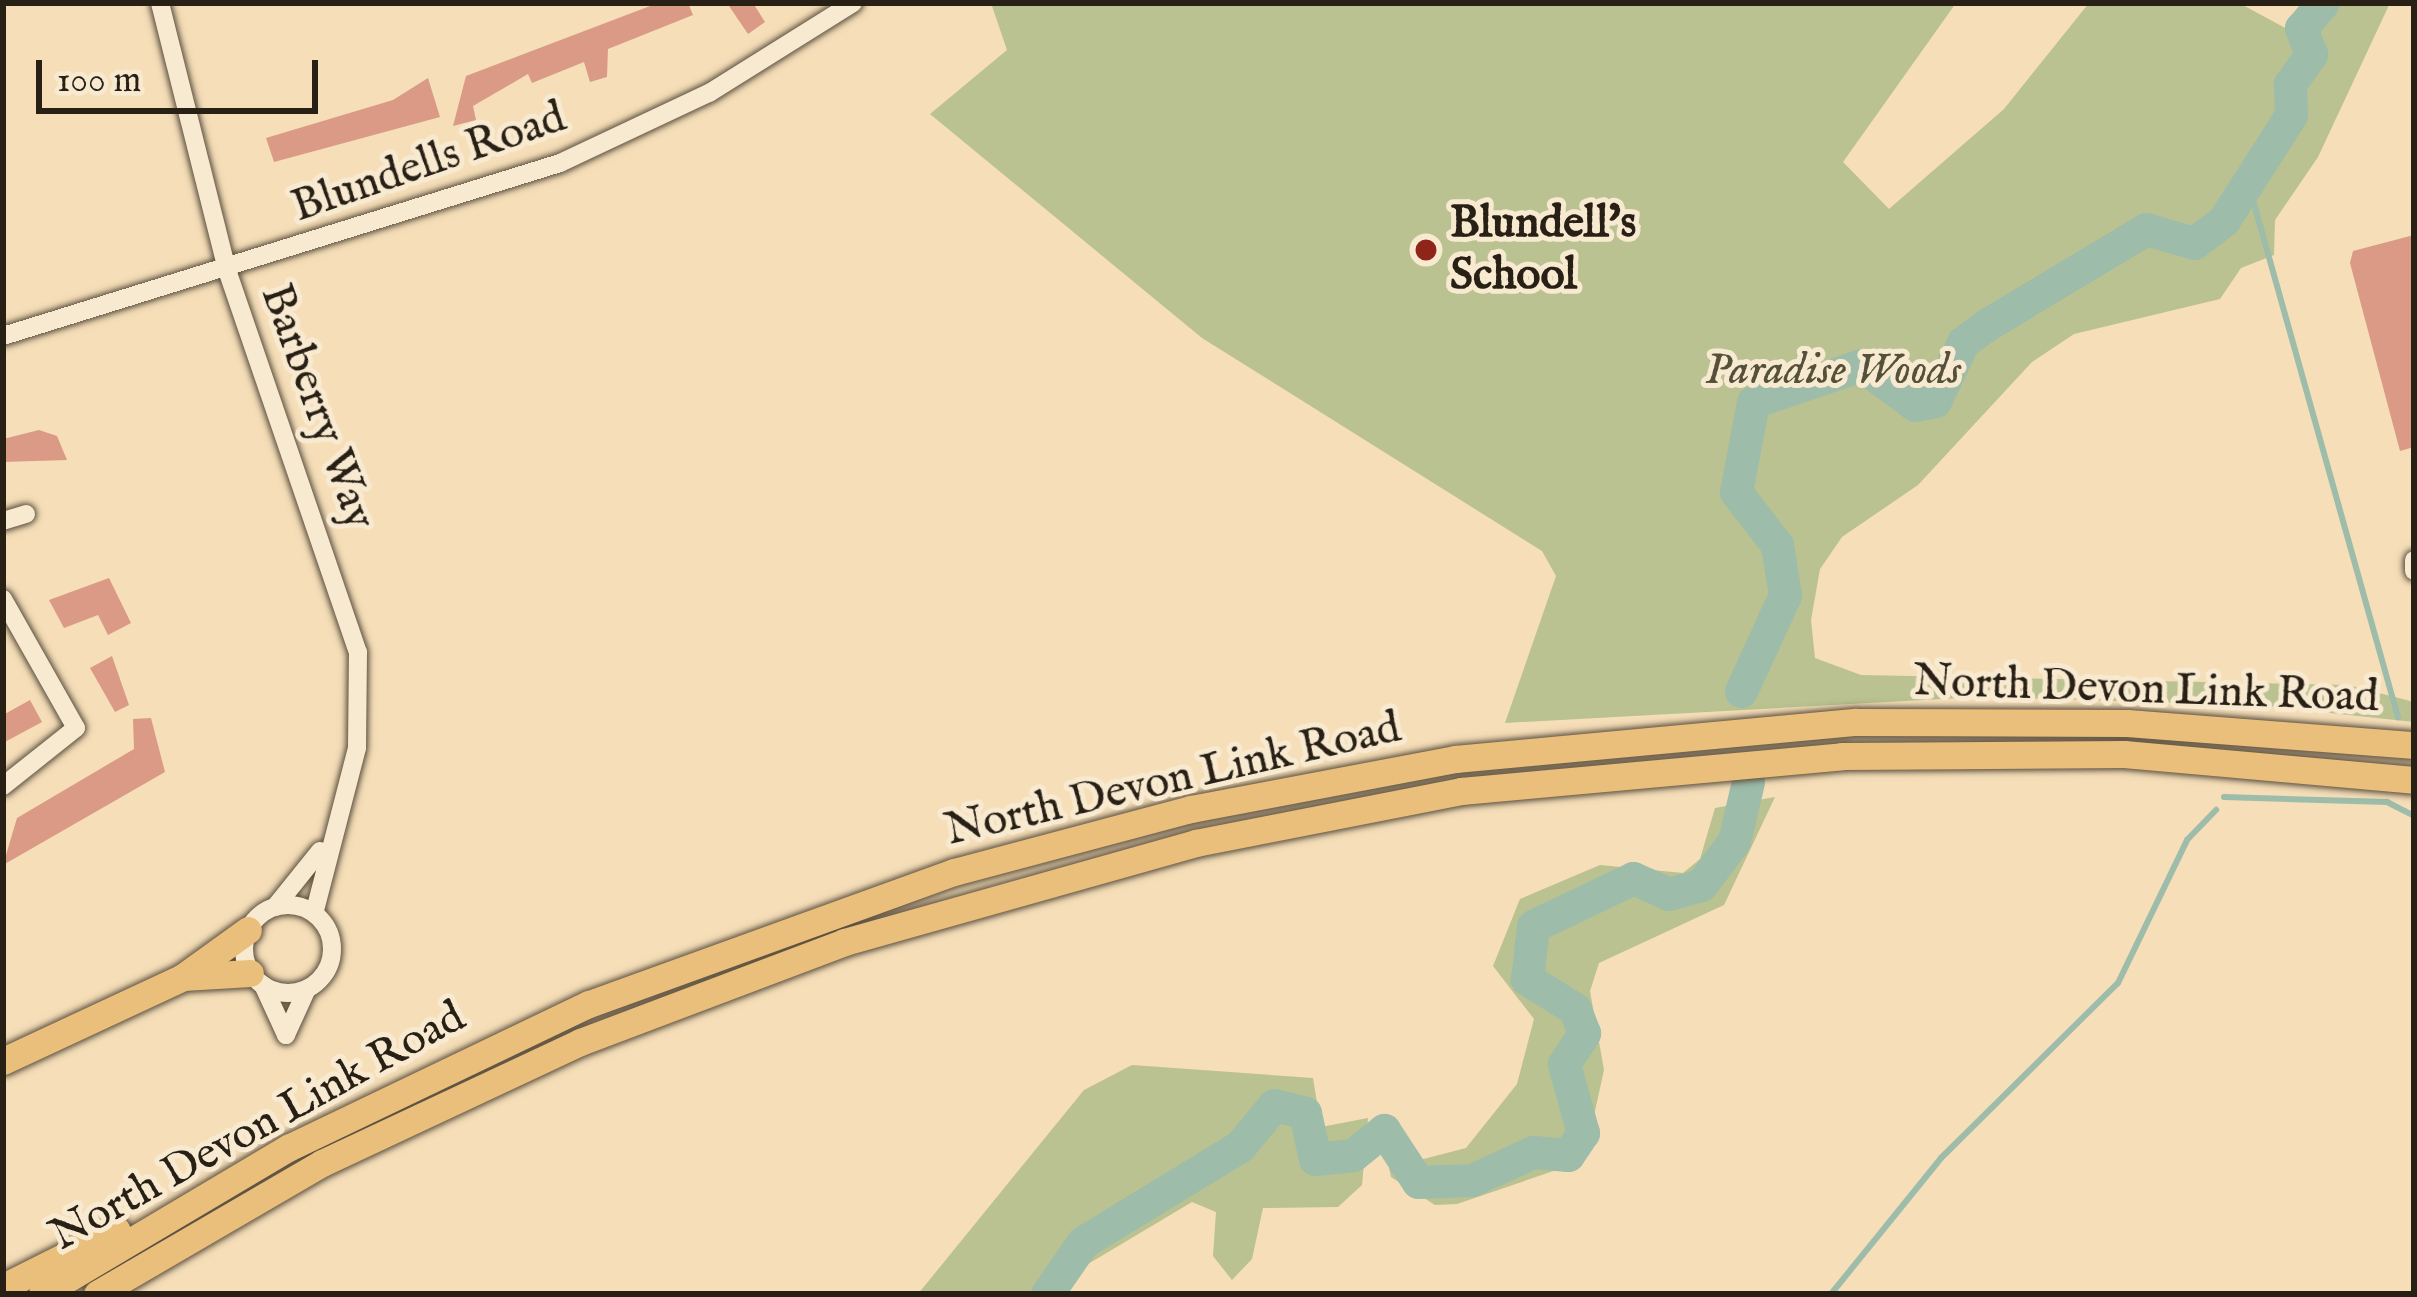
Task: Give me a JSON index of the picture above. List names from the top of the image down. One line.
{"streets":{"highway":["North Devon Link Road"],"street":["Blundells Road","Barberry Way"]},"crossings":[["Blundells Road","Barberry Way"]],"parks":["Paradise Woods"],"places":["Blundell's School"],"scale_bar":"100 m"}
